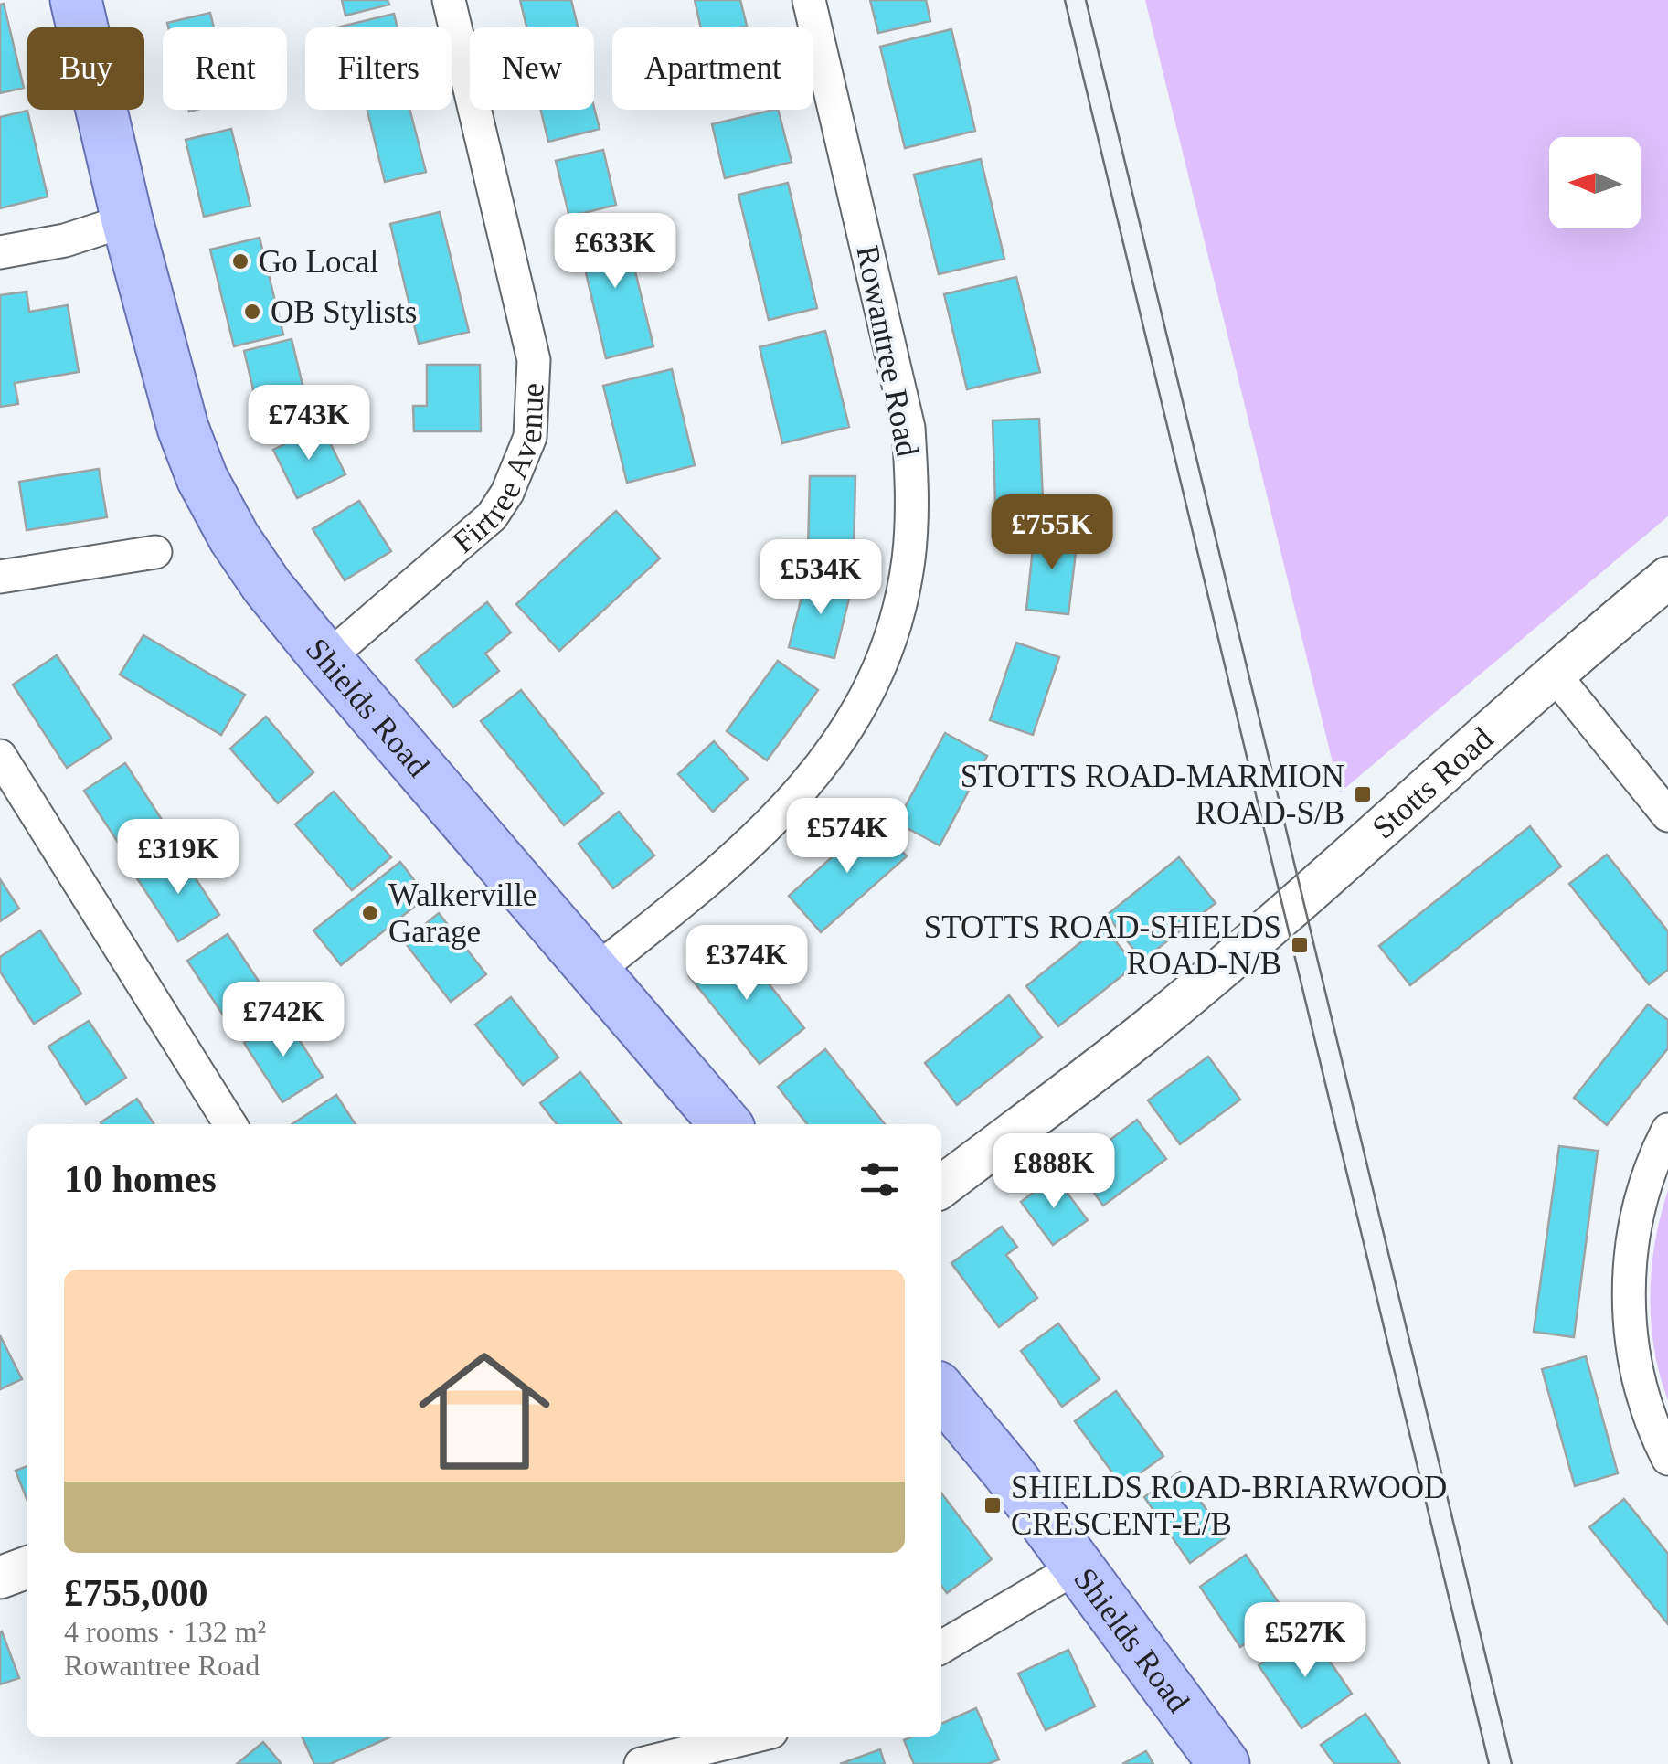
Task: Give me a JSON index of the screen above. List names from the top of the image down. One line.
{"streets":{"main road":["Shields Road"],"street":["Rowantree Road","Firtree Avenue","Stotts Road"]},"crossings":[["Rowantree Road","Shields Road"],["Firtree Avenue","Shields Road"]],"places":{"other":["Go Local","OB Stylists","Walkerville Garage"],"transit":["STOTTS ROAD-MARMION ROAD-S/B","STOTTS ROAD-SHIELDS ROAD-N/B","SHIELDS ROAD-BRIARWOOD CRESCENT-E/B"]},"north":"left","page":{"chip":["Buy","Rent","Filters","New","Apartment"],"price":["£633K","£743K","£755K","£534K","£574K","£319K","£374K","£742K","£888K","£527K"],"heading":"10 homes","list":[{"name":"£755,000","note":"4 rooms · 132 m² · Rowantree Road"}]}}
